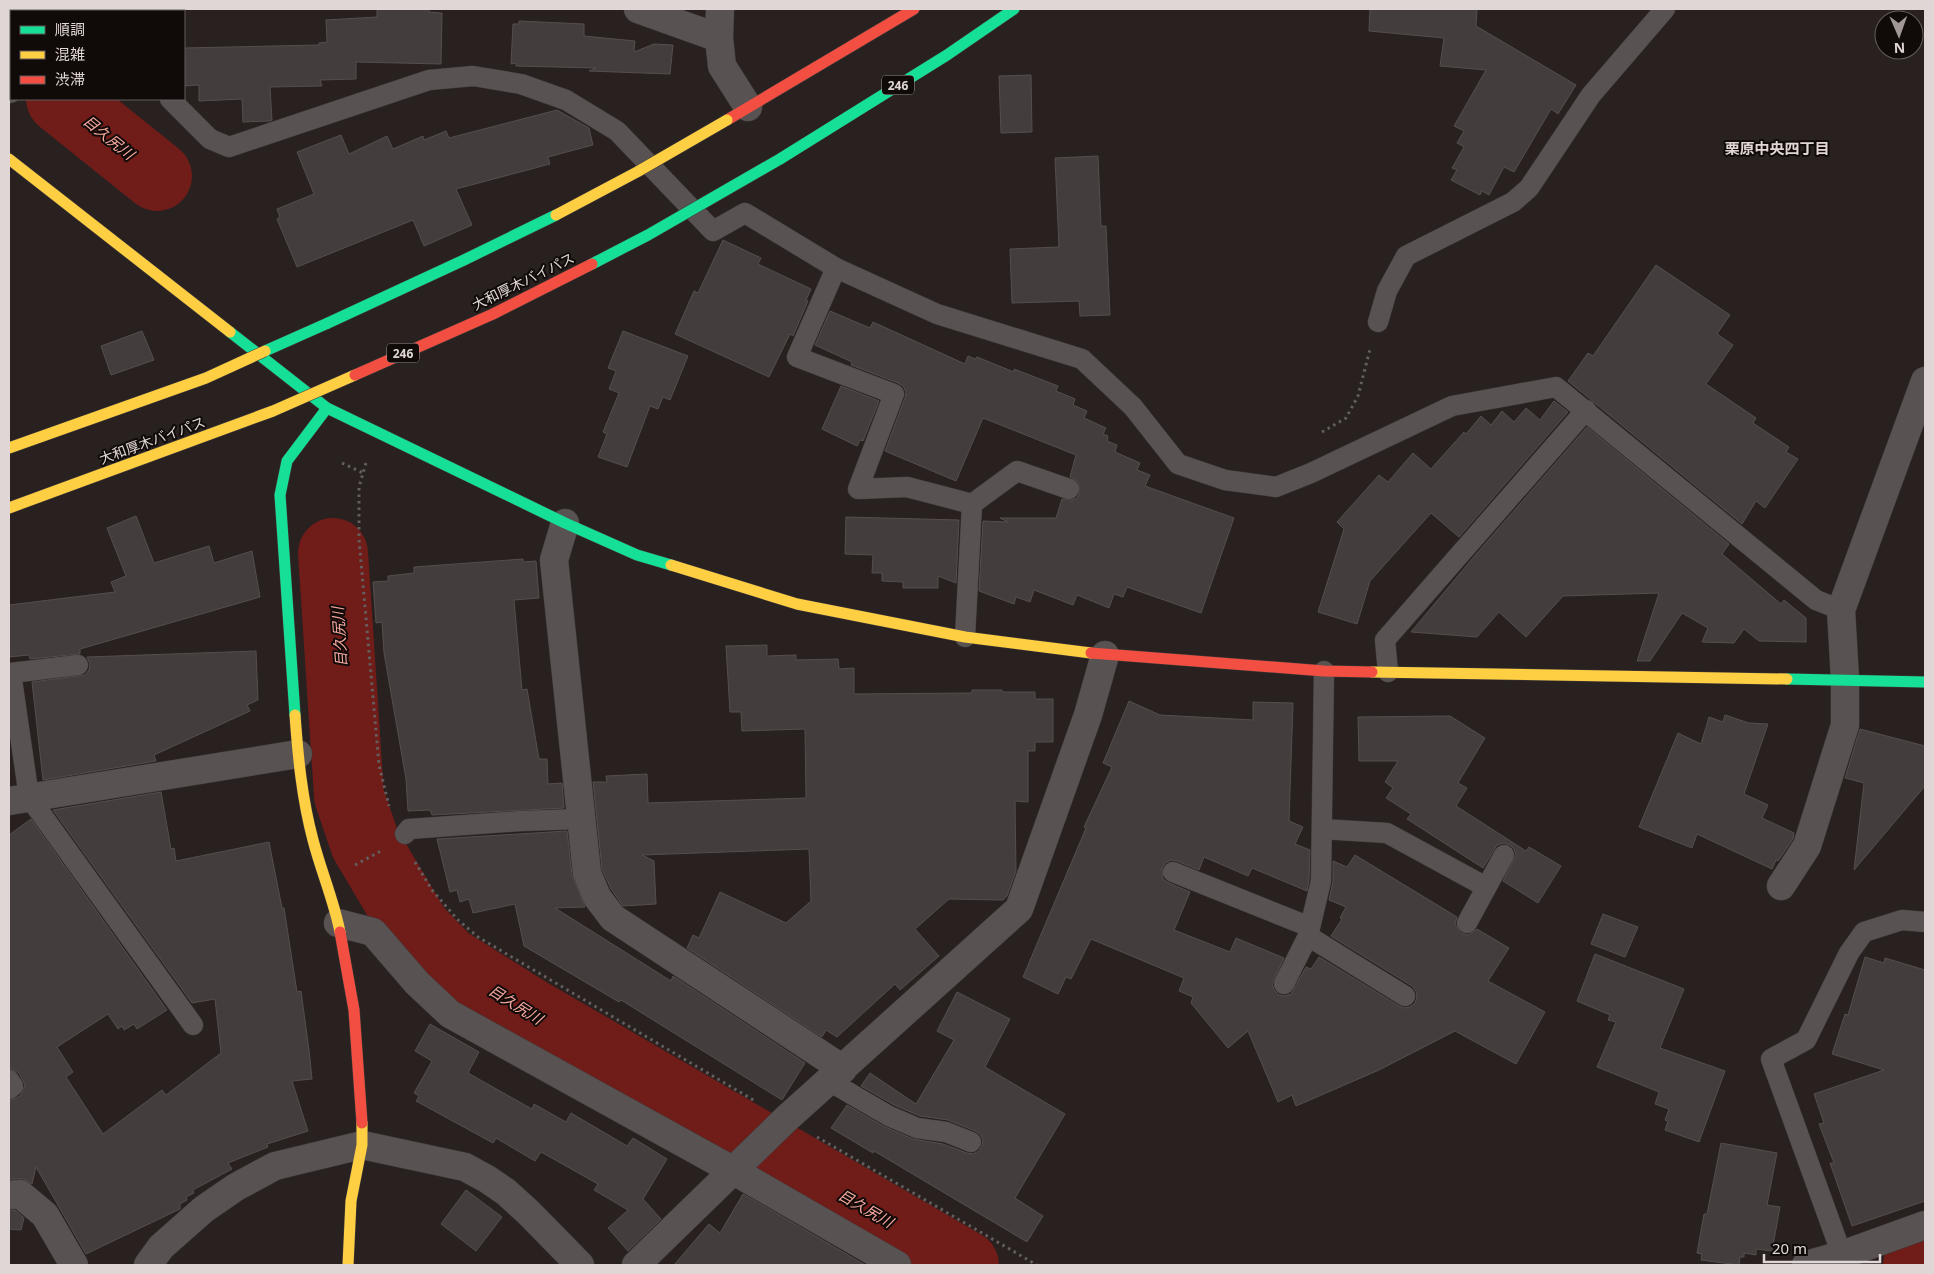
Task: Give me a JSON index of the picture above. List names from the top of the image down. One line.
{"streets":{"main road":["246","大和厚木バイパス"]},"districts":["栗原中央四丁目"],"water":["目久尻川"],"legend":["順調","混雑","渋滞"],"scale_bar":"20 m","north":"bottom"}
